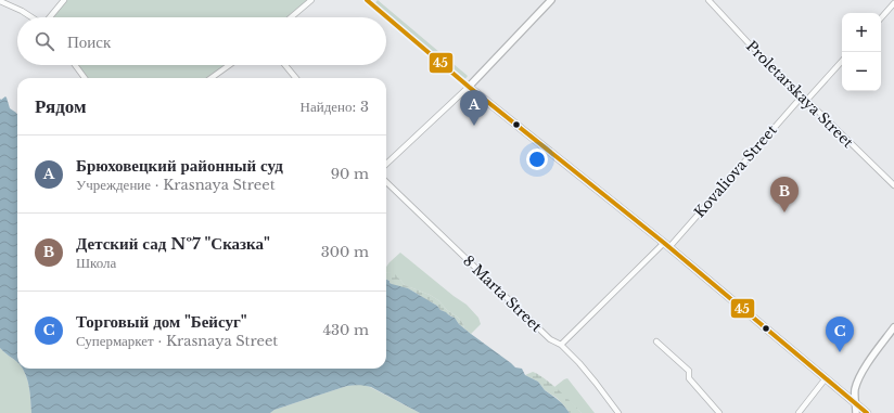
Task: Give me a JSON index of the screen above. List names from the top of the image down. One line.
{"streets":{"street":["Proletarskaya Street","Kovaliova Street","8 Marta Street"]},"crossings":[["Proletarskaya Street","Kovaliova Street"],["Kovaliova Street","8 Marta Street"]],"lines":["transit line 45"],"page":{"map_buttons":["+","−"],"search":"Поиск","heading":["Рядом","Найдено: 3"],"pins":["A","B","C"],"list":[{"mark":"A","name":"Брюховецкий районный суд","note":"Учреждение · Krasnaya Street","value":"90 m"},{"mark":"B","name":"Детский сад №7 \"Сказка\"","note":"Школа","value":"300 m"},{"mark":"C","name":"Торговый дом \"Бейсуг\"","note":"Супермаркет · Krasnaya Street","value":"430 m"}]}}
